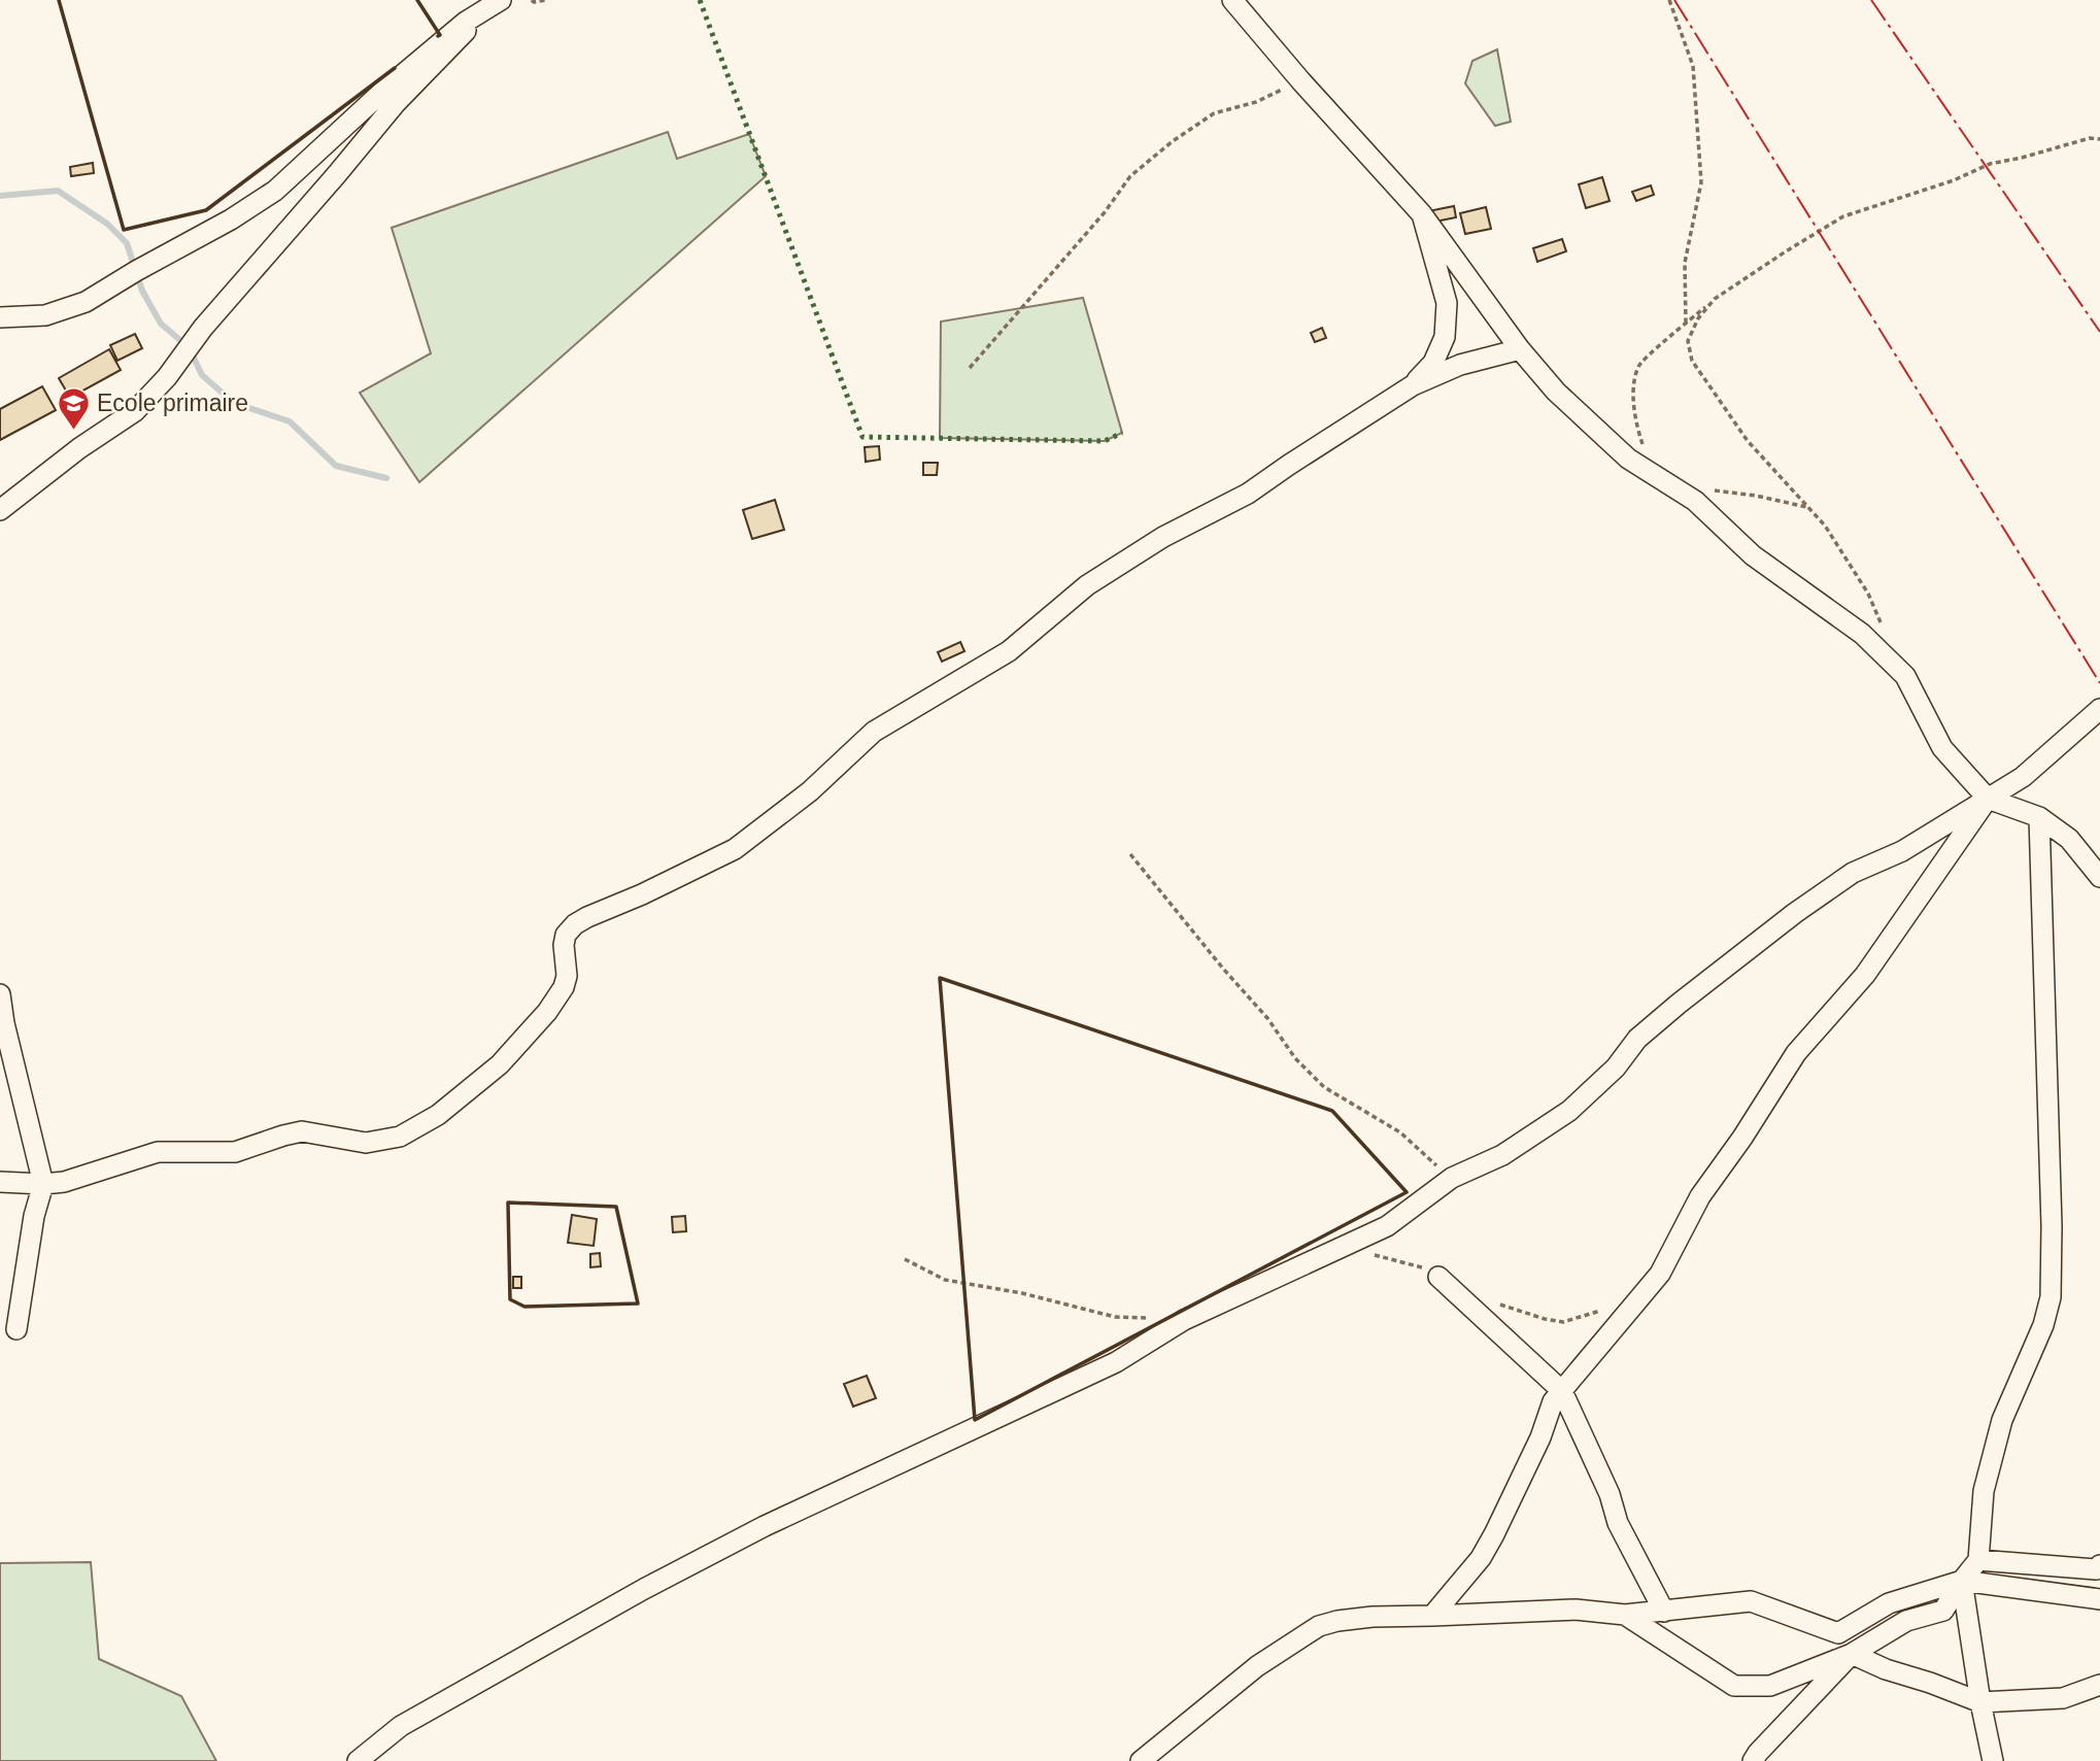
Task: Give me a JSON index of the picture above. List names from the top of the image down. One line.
{"places":{"school or university":["Ecole primaire"]}}
